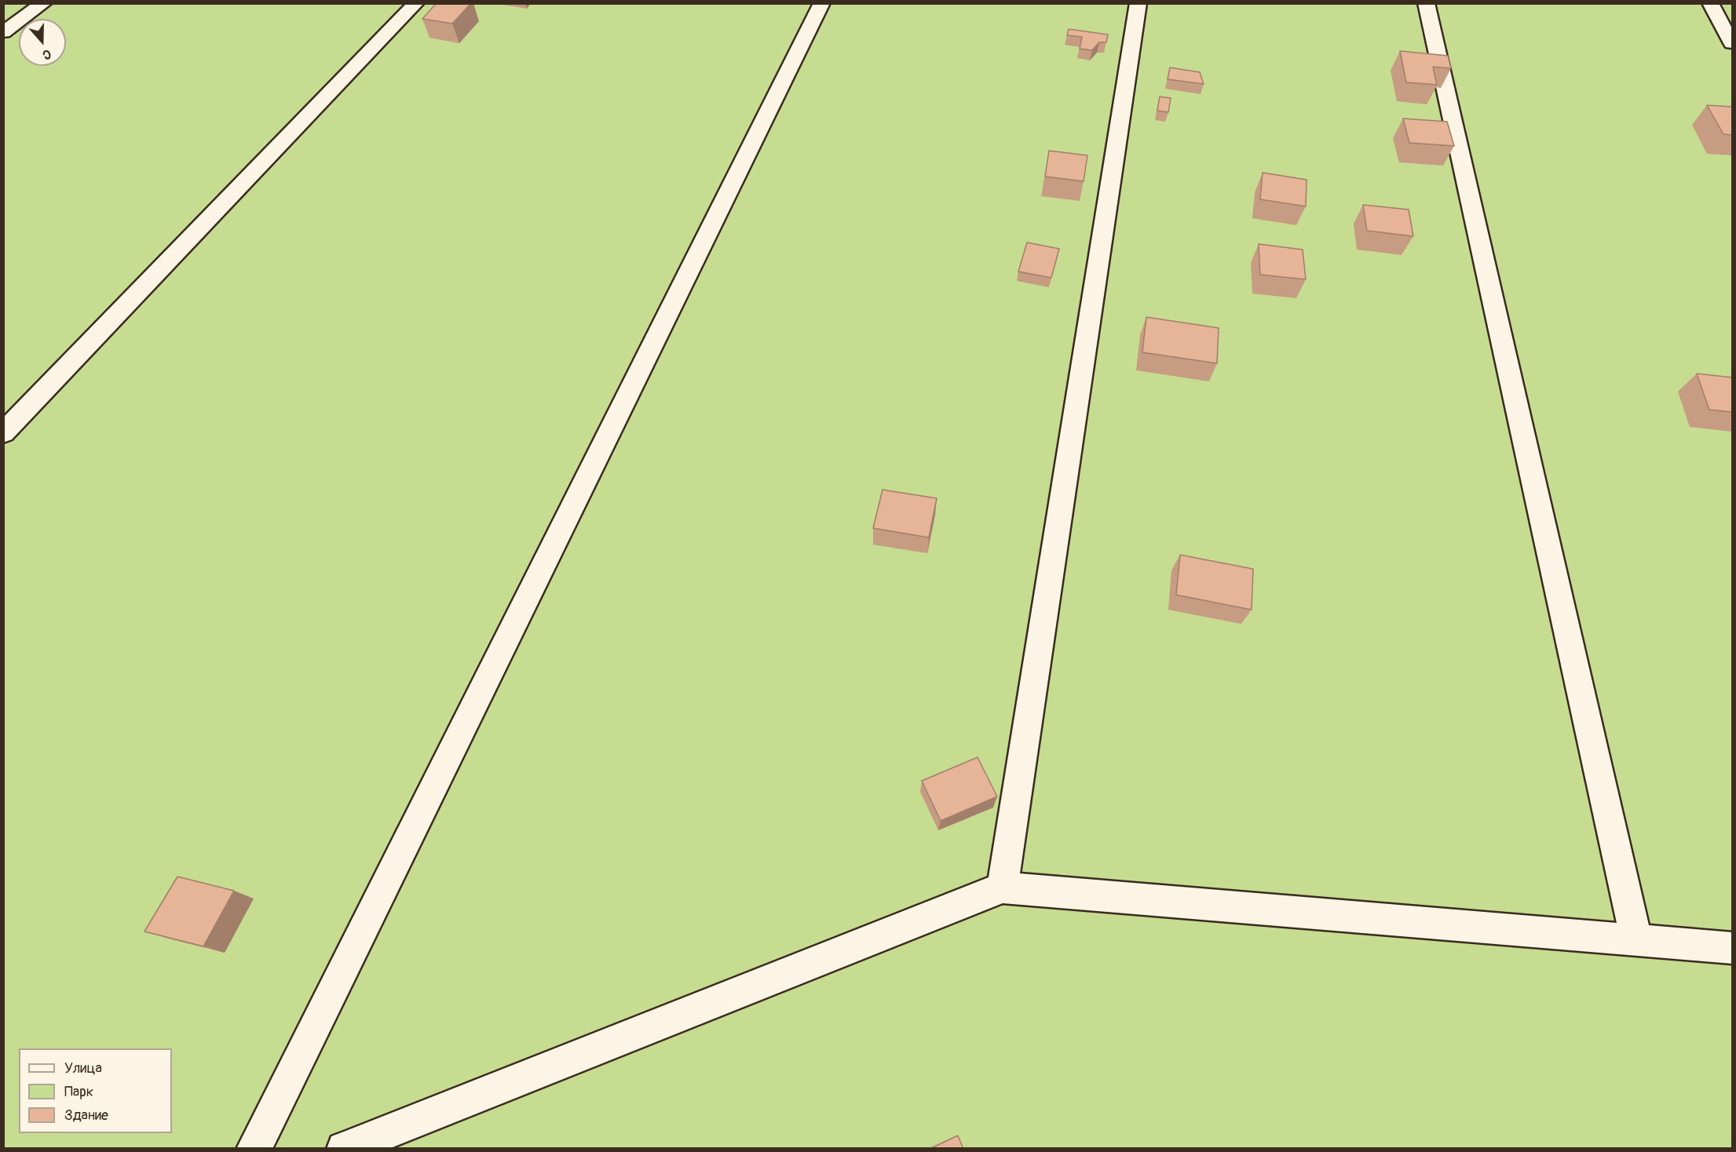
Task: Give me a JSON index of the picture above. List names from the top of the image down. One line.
{"legend":["Улица","Парк","Здание"],"north":"bottom"}
